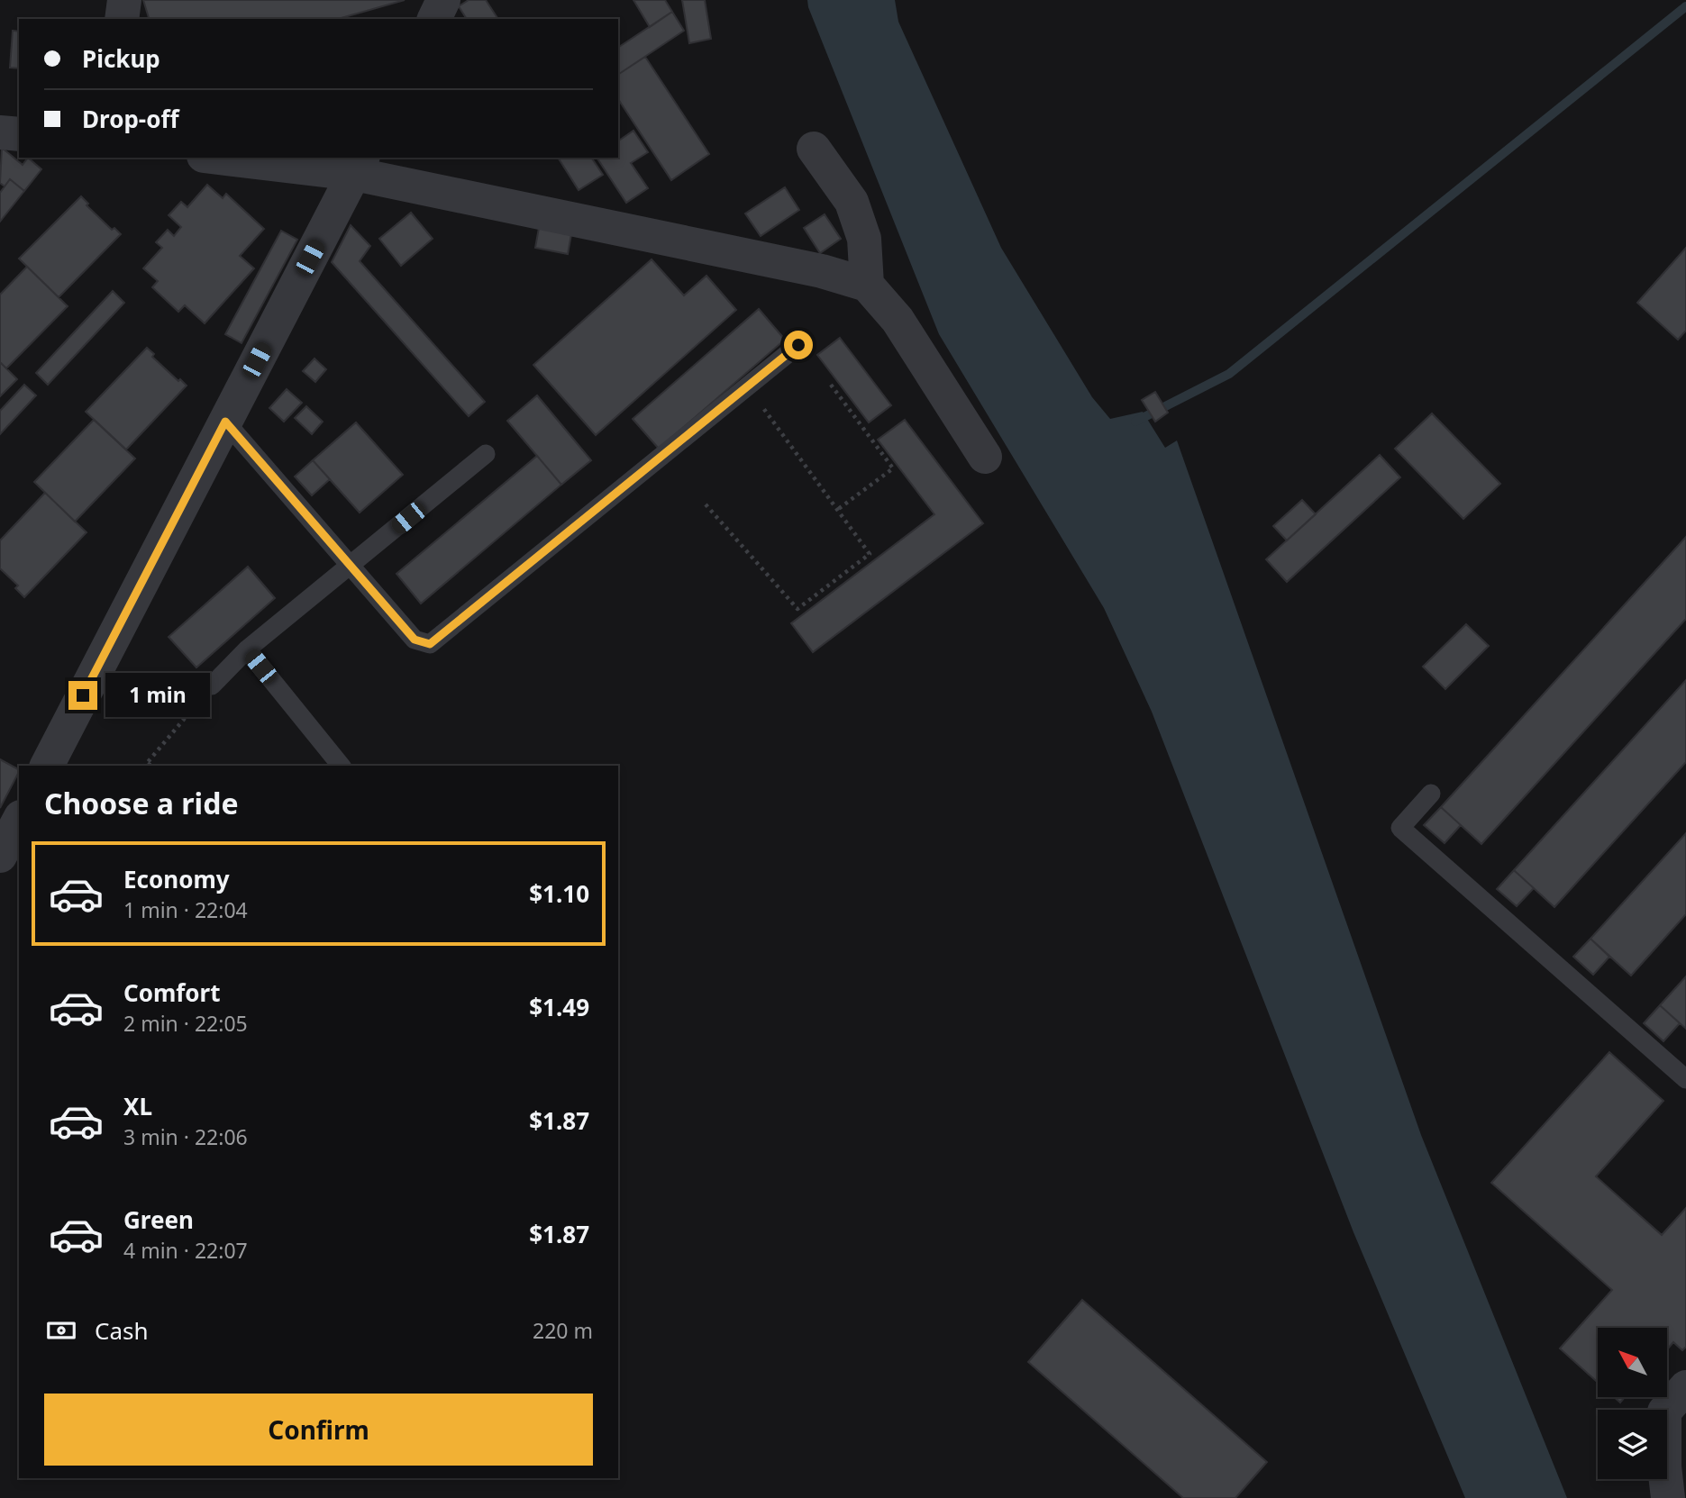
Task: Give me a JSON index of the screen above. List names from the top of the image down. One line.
{"north":"top left","page":{"banner":["Pickup","Drop-off"],"bubble":"1 min","heading":"Choose a ride","list":[{"name":"Economy","note":"1 min · 22:04","value":"$1.10"},{"name":"Comfort","note":"2 min · 22:05","value":"$1.49"},{"name":"XL","note":"3 min · 22:06","value":"$1.87"},{"name":"Green","note":"4 min · 22:07","value":"$1.87"}],"pay":["Cash","220 m"],"buttons":"Confirm"}}
